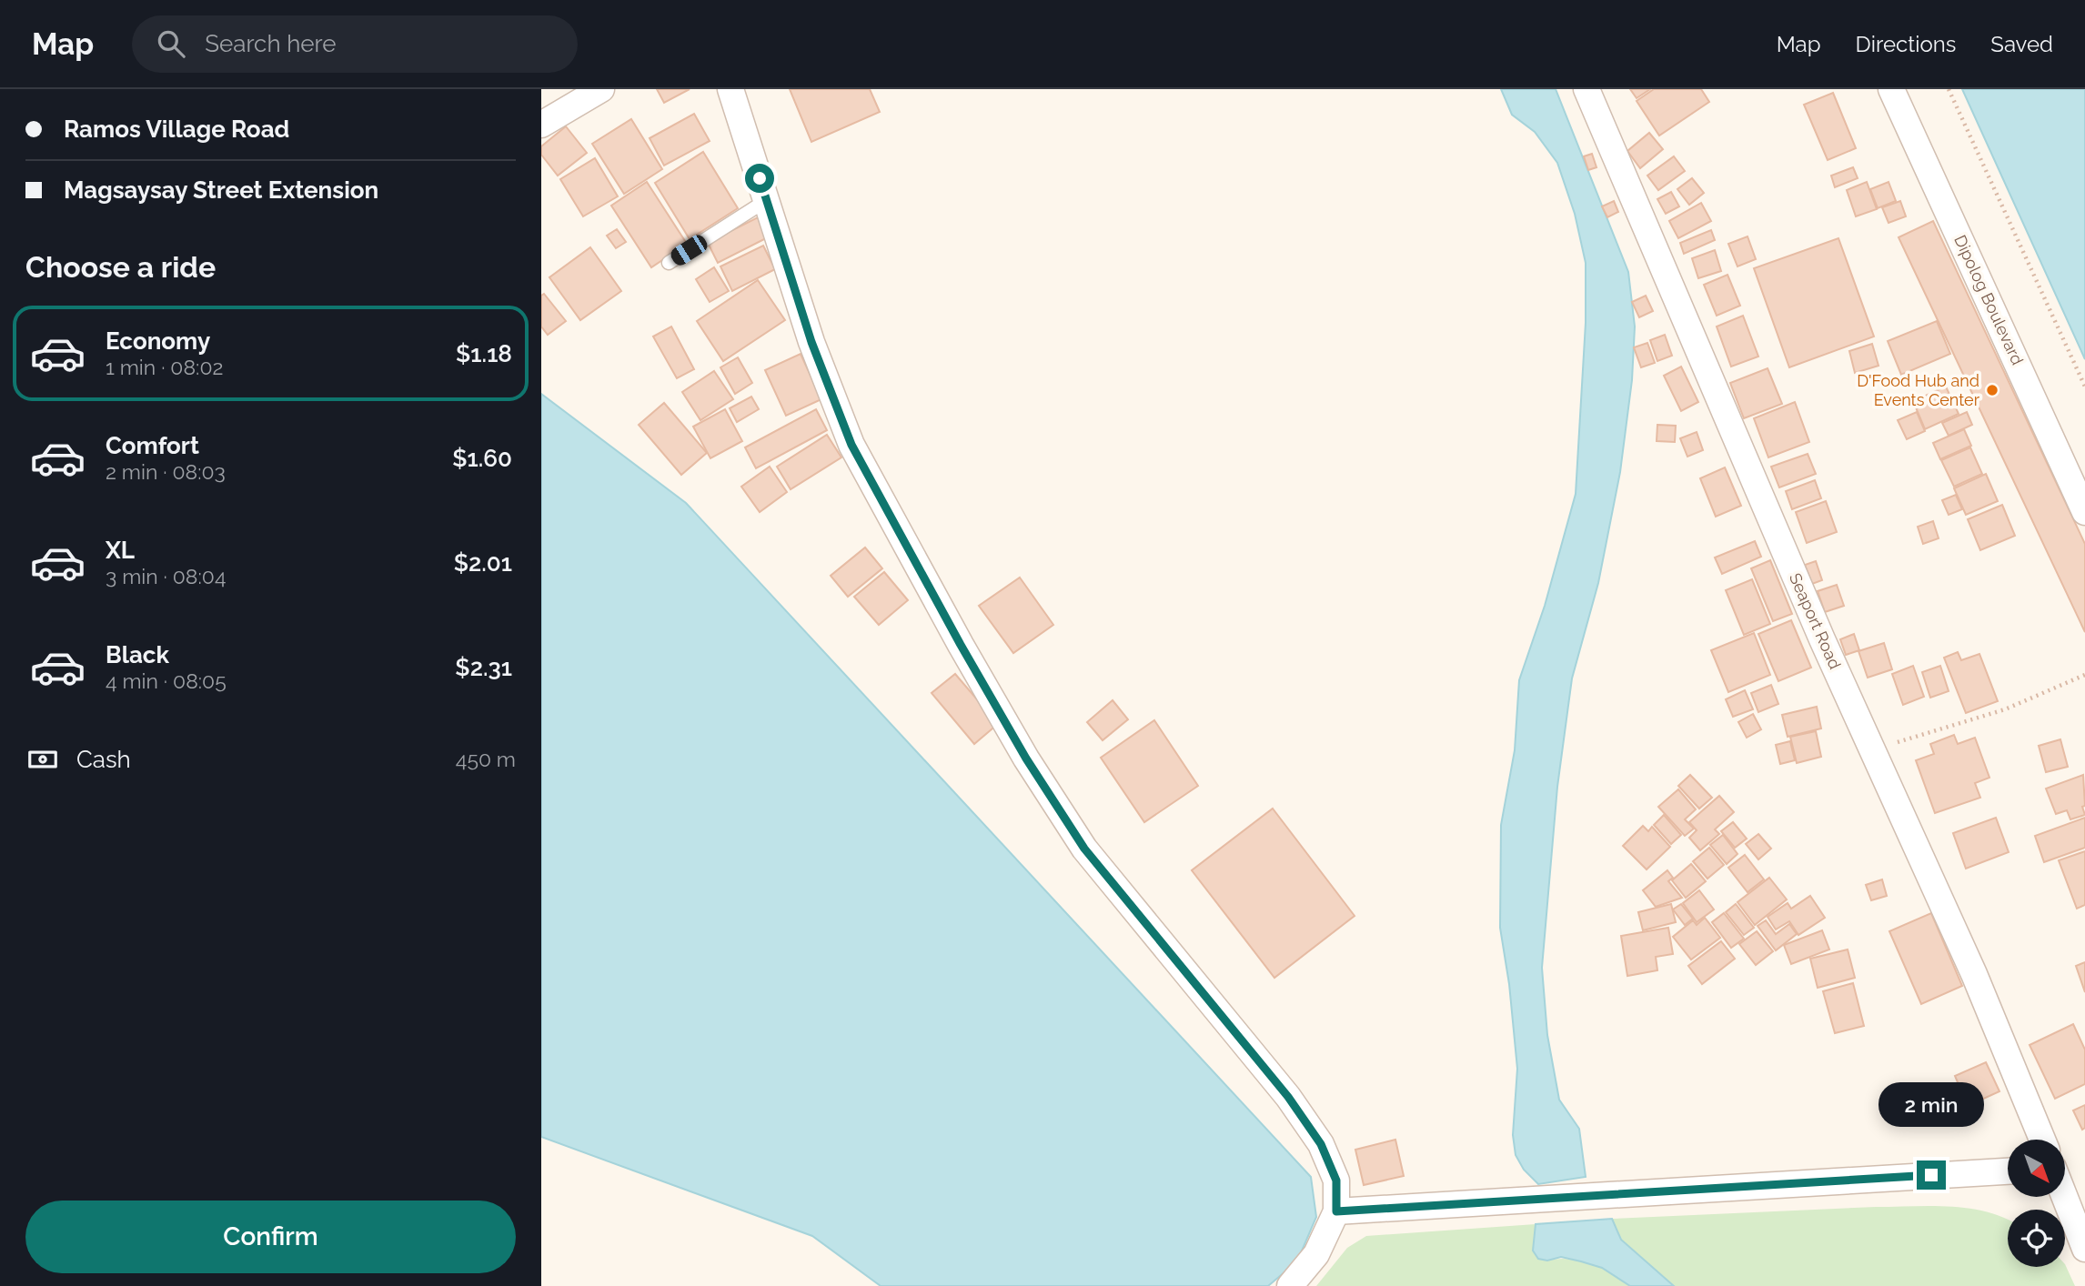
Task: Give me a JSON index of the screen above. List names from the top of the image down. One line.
{"streets":{"street":["Dipolog Boulevard","Seaport Road"]},"places":["D'Food Hub and Events Center"],"north":"bottom right","page":{"header":"Map","search":"Search here","nav":["Map","Directions","Saved"],"banner":["Ramos Village Road","Magsaysay Street Extension"],"heading":"Choose a ride","list":[{"name":"Economy","note":"1 min · 08:02","value":"$1.18"},{"name":"Comfort","note":"2 min · 08:03","value":"$1.60"},{"name":"XL","note":"3 min · 08:04","value":"$2.01"},{"name":"Black","note":"4 min · 08:05","value":"$2.31"}],"pay":["Cash","450 m"],"bubble":"2 min","buttons":"Confirm"}}
